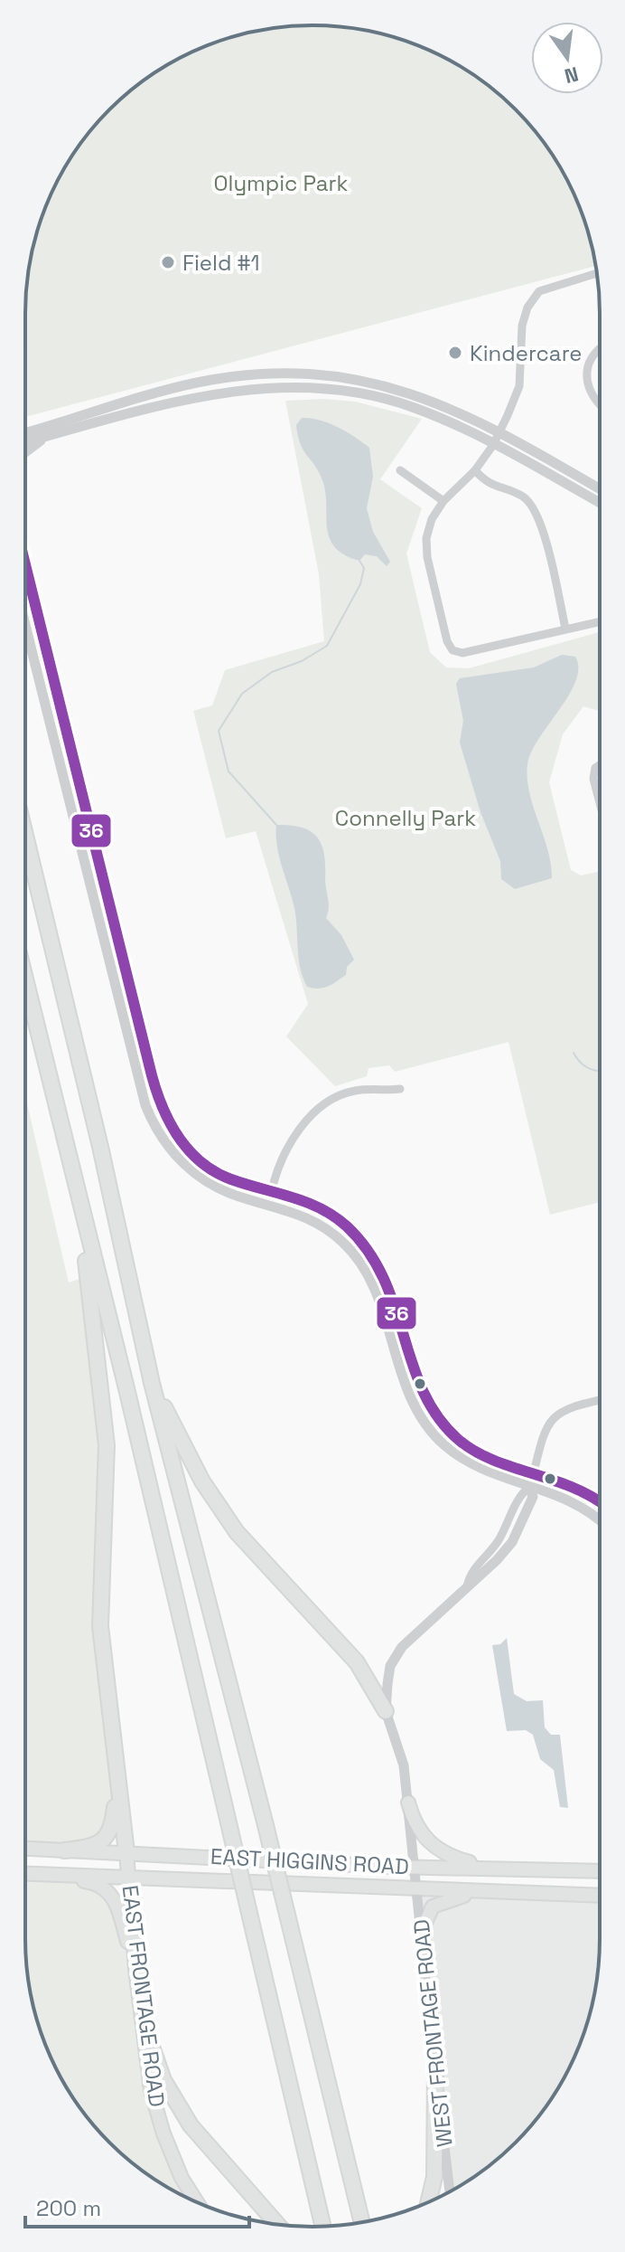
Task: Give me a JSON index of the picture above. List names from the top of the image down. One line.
{"streets":{"main road":["EAST HIGGINS ROAD","EAST FRONTAGE ROAD"],"street":["WEST FRONTAGE ROAD"]},"crossings":[["EAST HIGGINS ROAD","EAST FRONTAGE ROAD"],["EAST HIGGINS ROAD","WEST FRONTAGE ROAD"]],"parks":["Olympic Park","Connelly Park"],"places":["Field #1","Kindercare"],"lines":["transit line 36"],"scale_bar":"200 m","north":"bottom"}
